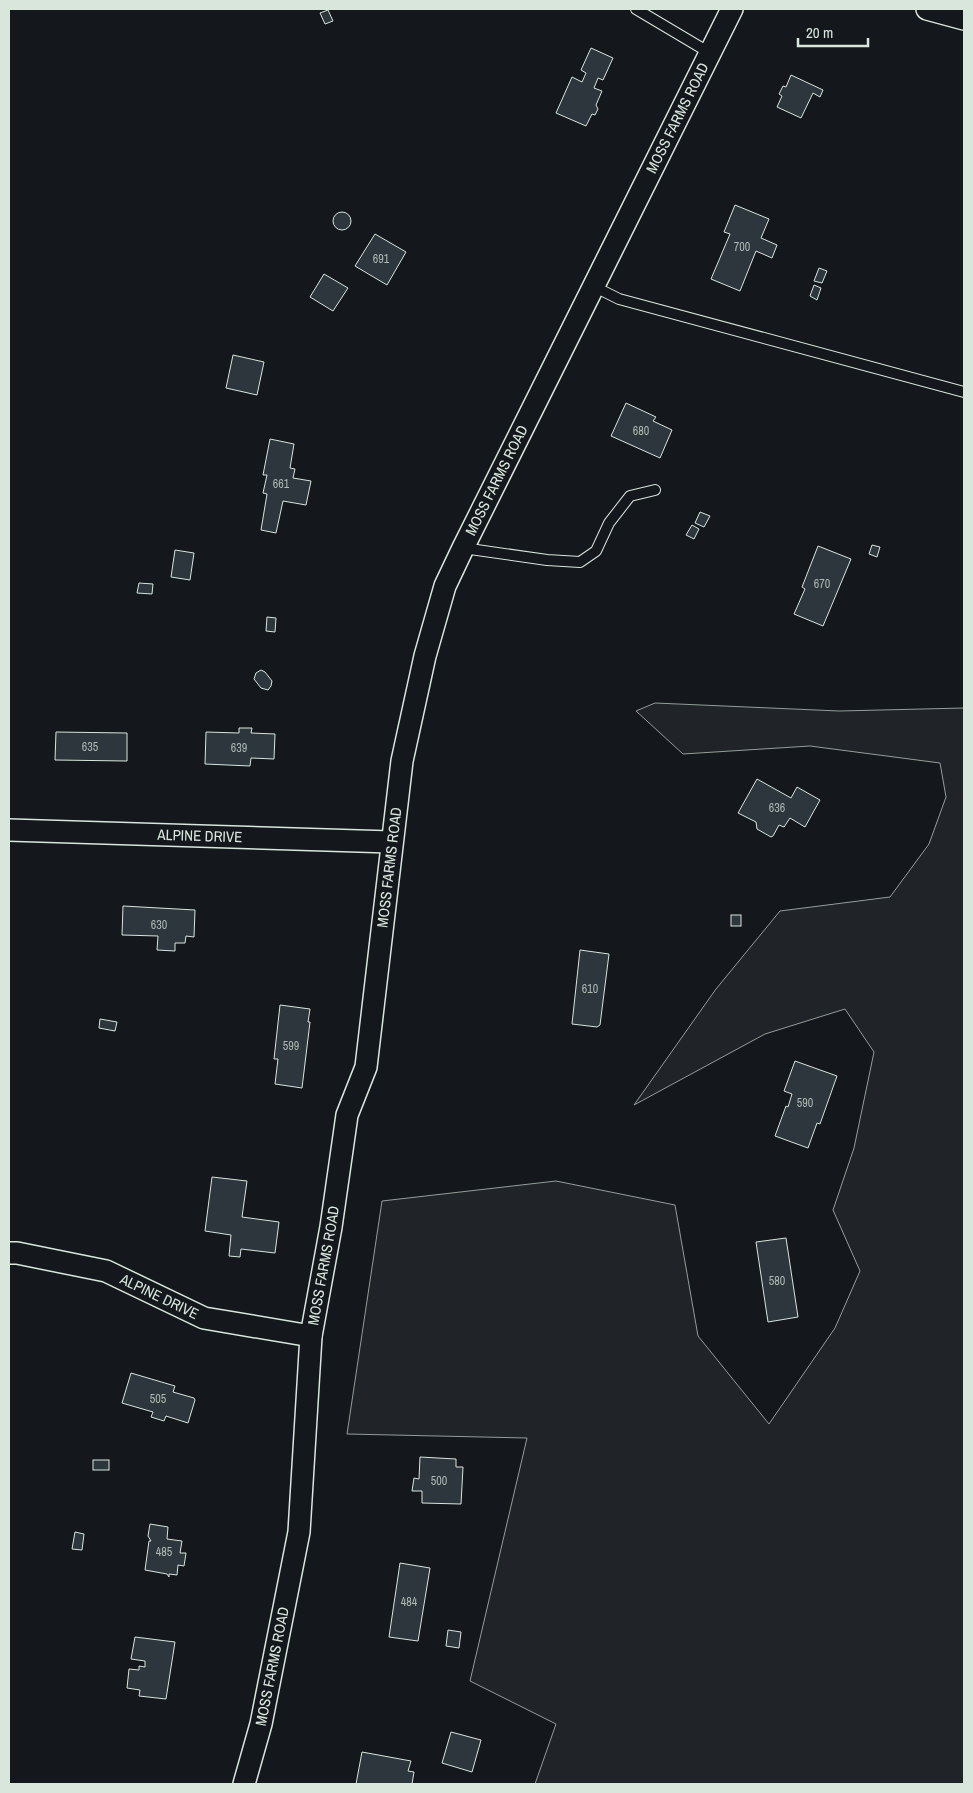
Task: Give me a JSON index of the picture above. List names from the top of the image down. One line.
{"streets":{"street":["MOSS FARMS ROAD","ALPINE DRIVE"]},"crossings":[["MOSS FARMS ROAD","ALPINE DRIVE"]],"house_numbers":["700","691","680","661","670","635","639","636","630","610","599","590","580","505","500","485","484"],"scale_bar":"20 m"}
